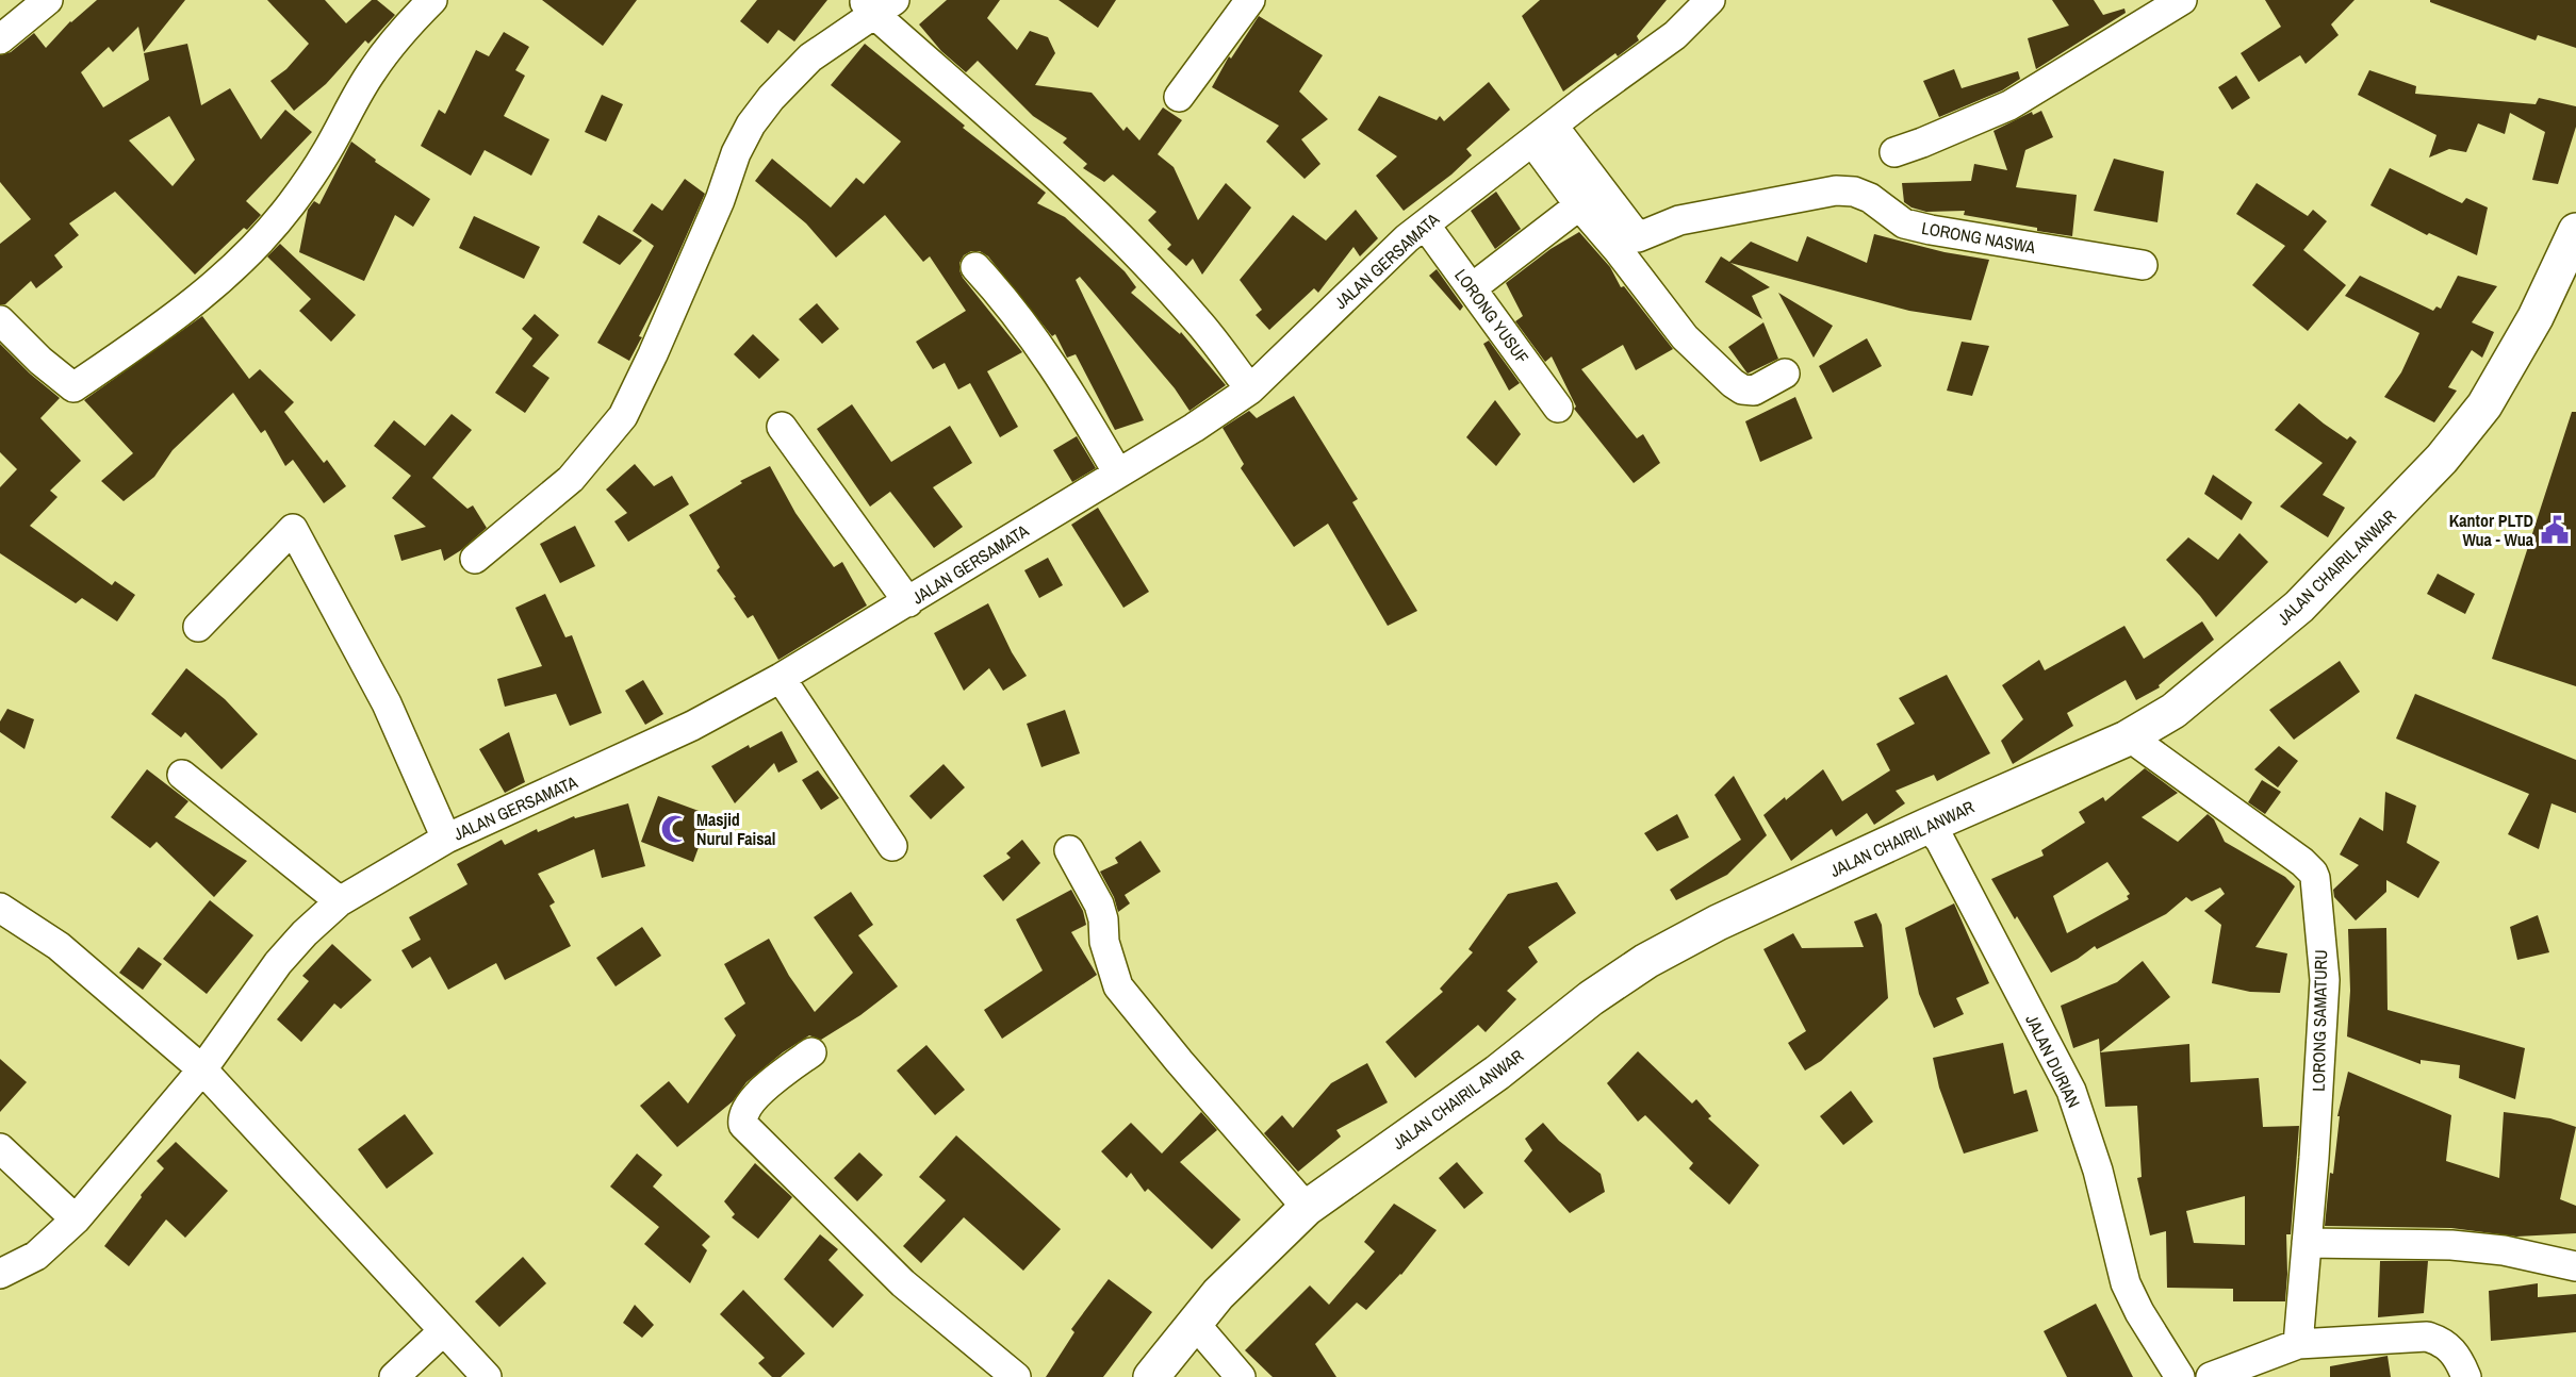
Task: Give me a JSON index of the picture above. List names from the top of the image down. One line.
{"streets":{"main road":["JALAN CHAIRIL ANWAR"],"street":["LORONG NASWA","JALAN GERSAMATA","LORONG YUSUF","LORONG SAMATURU","JALAN DURIAN"]},"crossings":[["JALAN GERSAMATA","LORONG YUSUF"],["JALAN CHAIRIL ANWAR","LORONG SAMATURU"],["JALAN CHAIRIL ANWAR","JALAN DURIAN"]],"places":{"public building":["Kantor PLTD Wua - Wua"],"mosque":["Masjid Nurul Faisal"]}}
